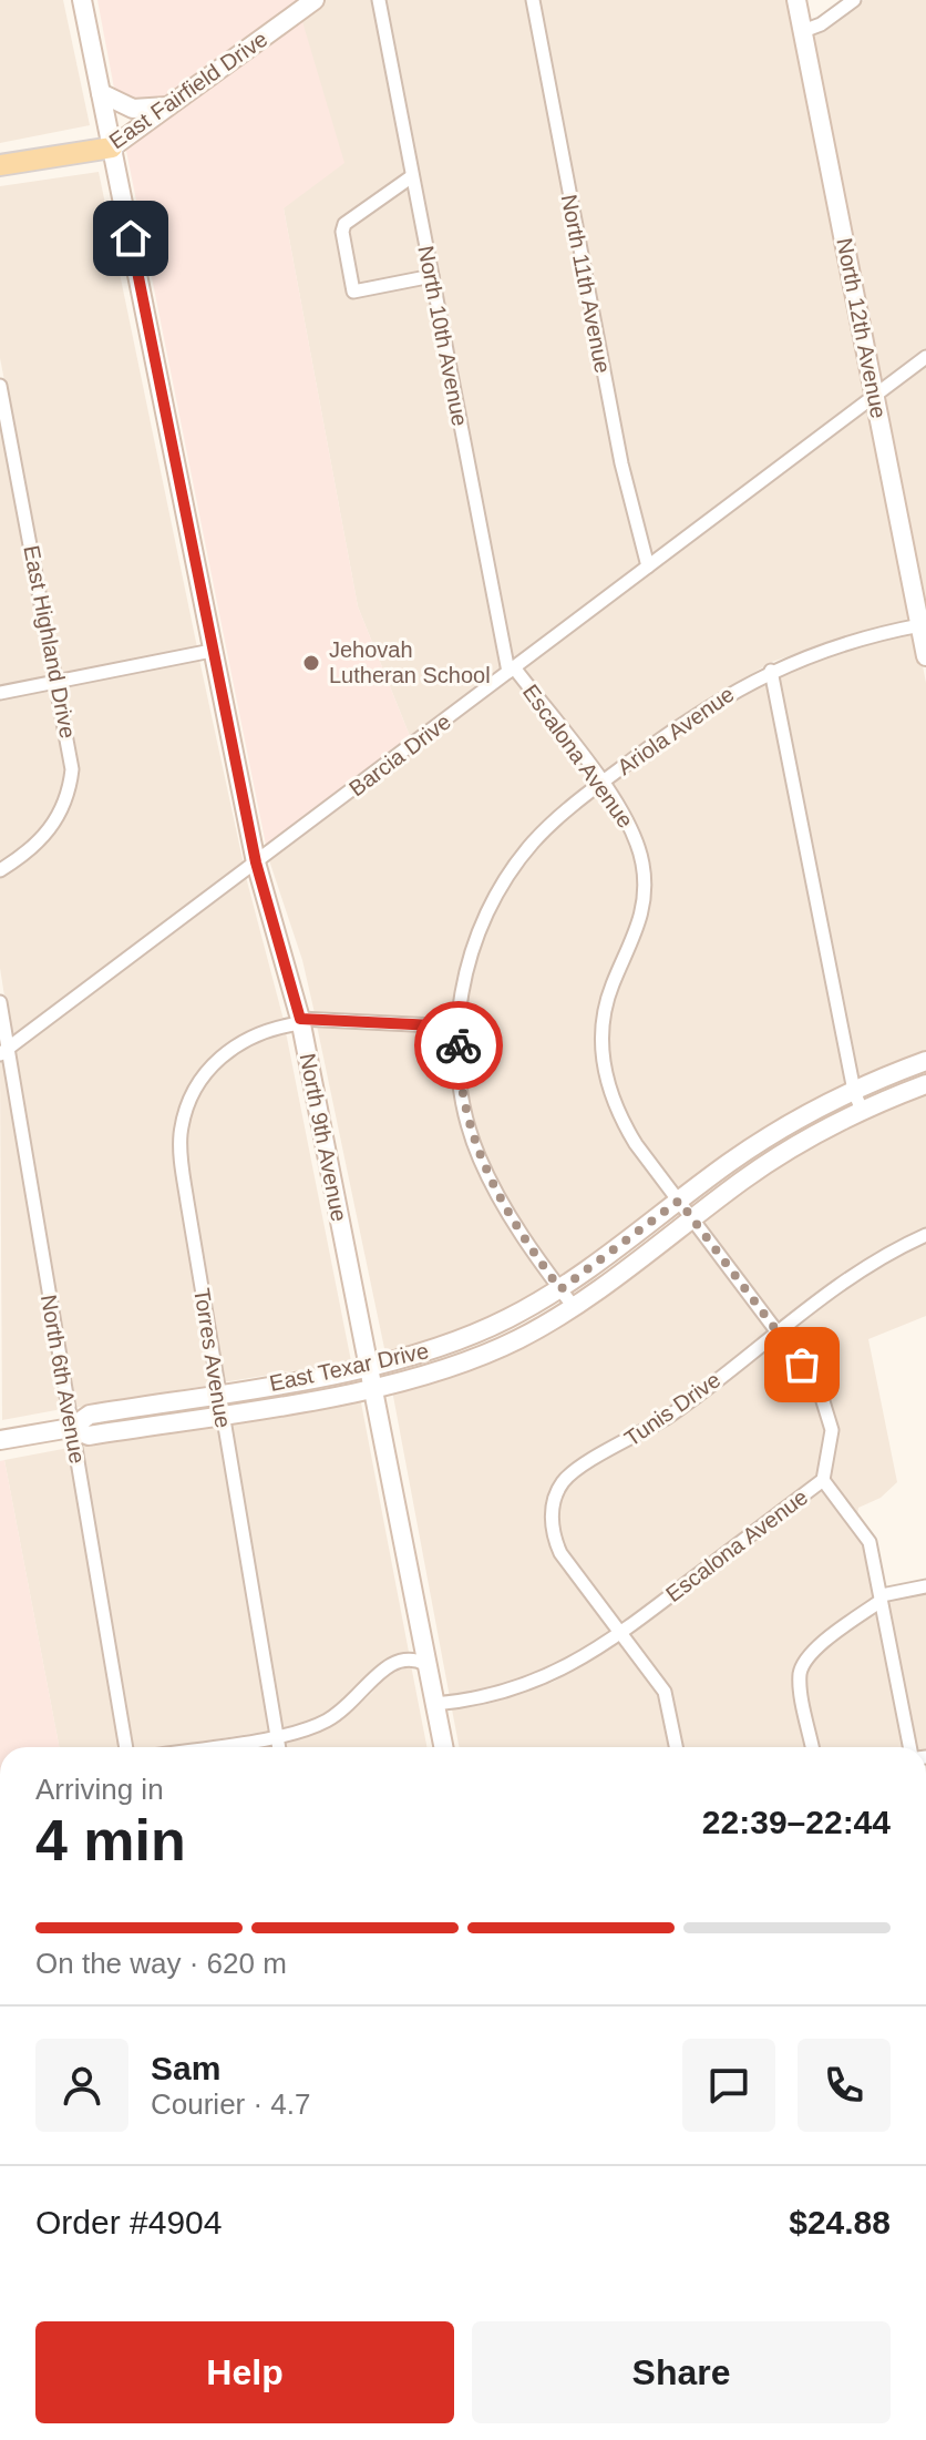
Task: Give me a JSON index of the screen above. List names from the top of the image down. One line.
{"streets":{"main road":["East Fairfield Drive","North 12th Avenue","North 9th Avenue","East Texar Drive"],"street":["North 11th Avenue","North 10th Avenue","East Highland Drive","Ariola Avenue","Barcia Drive","Escalona Avenue","Torres Avenue","North 6th Avenue","Tunis Drive"]},"crossings":[["East Fairfield Drive","North 9th Avenue"],["North 11th Avenue","Barcia Drive"],["North 12th Avenue","Ariola Avenue"],["North 12th Avenue","Barcia Drive"],["North 10th Avenue","Barcia Drive"],["North 10th Avenue","Escalona Avenue"],["Ariola Avenue","Escalona Avenue"],["Ariola Avenue","Torres Avenue"],["Ariola Avenue","East Texar Drive"],["Barcia Drive","Escalona Avenue"],["Barcia Drive","North 9th Avenue"],["Barcia Drive","North 6th Avenue"],["Escalona Avenue","North 9th Avenue"],["Escalona Avenue","East Texar Drive"],["Escalona Avenue","Tunis Drive"],["North 9th Avenue","Torres Avenue"],["North 9th Avenue","East Texar Drive"],["Torres Avenue","East Texar Drive"],["East Texar Drive","North 6th Avenue"]],"places":["Jehovah Lutheran School"],"page":{"heading":["4 min","Arriving in","22:39–22:44"],"panel":["Sam","Courier · 4.7","Order #4904","$24.88"],"bar":"On the way · 620 m","buttons":["Help","Share"]}}
